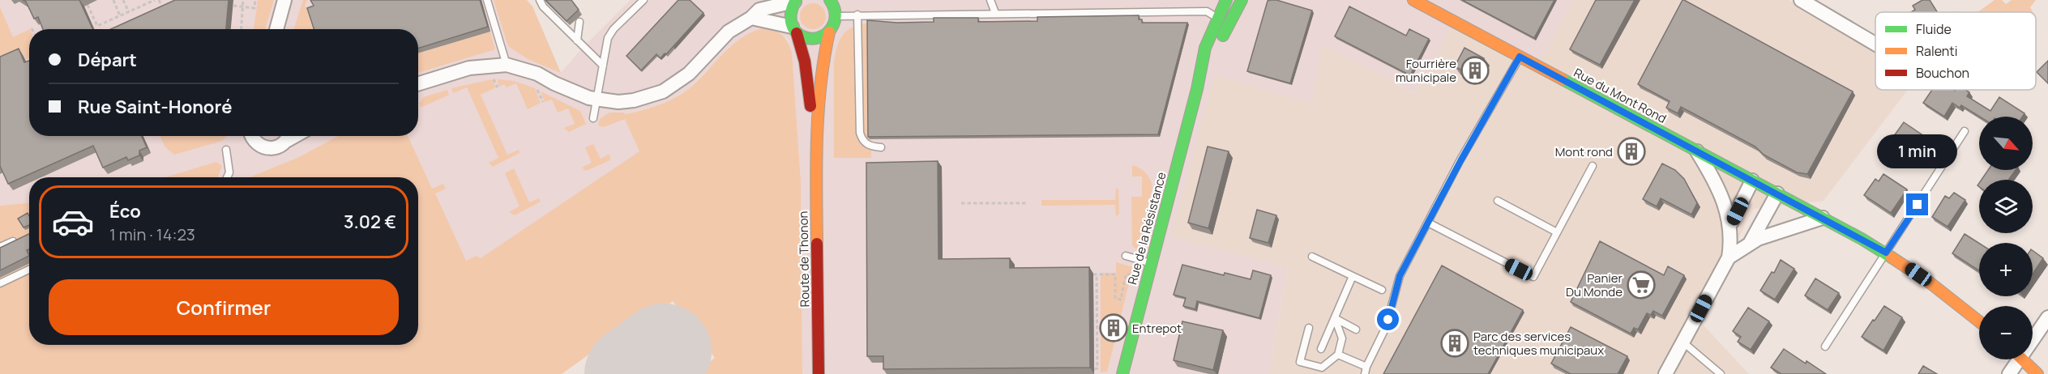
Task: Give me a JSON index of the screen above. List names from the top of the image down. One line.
{"streets":{"street":["Rue du Mont Rond","Rue de la Résistance","Route de Thonon"]},"places":{"building":["Fourrière municipale","Mont rond","Entrepot","Parc des services techniques municipaux"],"supermarket":["Panier Du Monde"]},"legend":["Fluide","Ralenti","Bouchon"],"north":"bottom right","page":{"banner":["Départ","Rue Saint-Honoré"],"map_buttons":["+","−"],"bubble":"1 min","list":[{"name":"Éco","note":"1 min · 14:23","value":"3.02 €"}],"buttons":"Confirmer"}}
